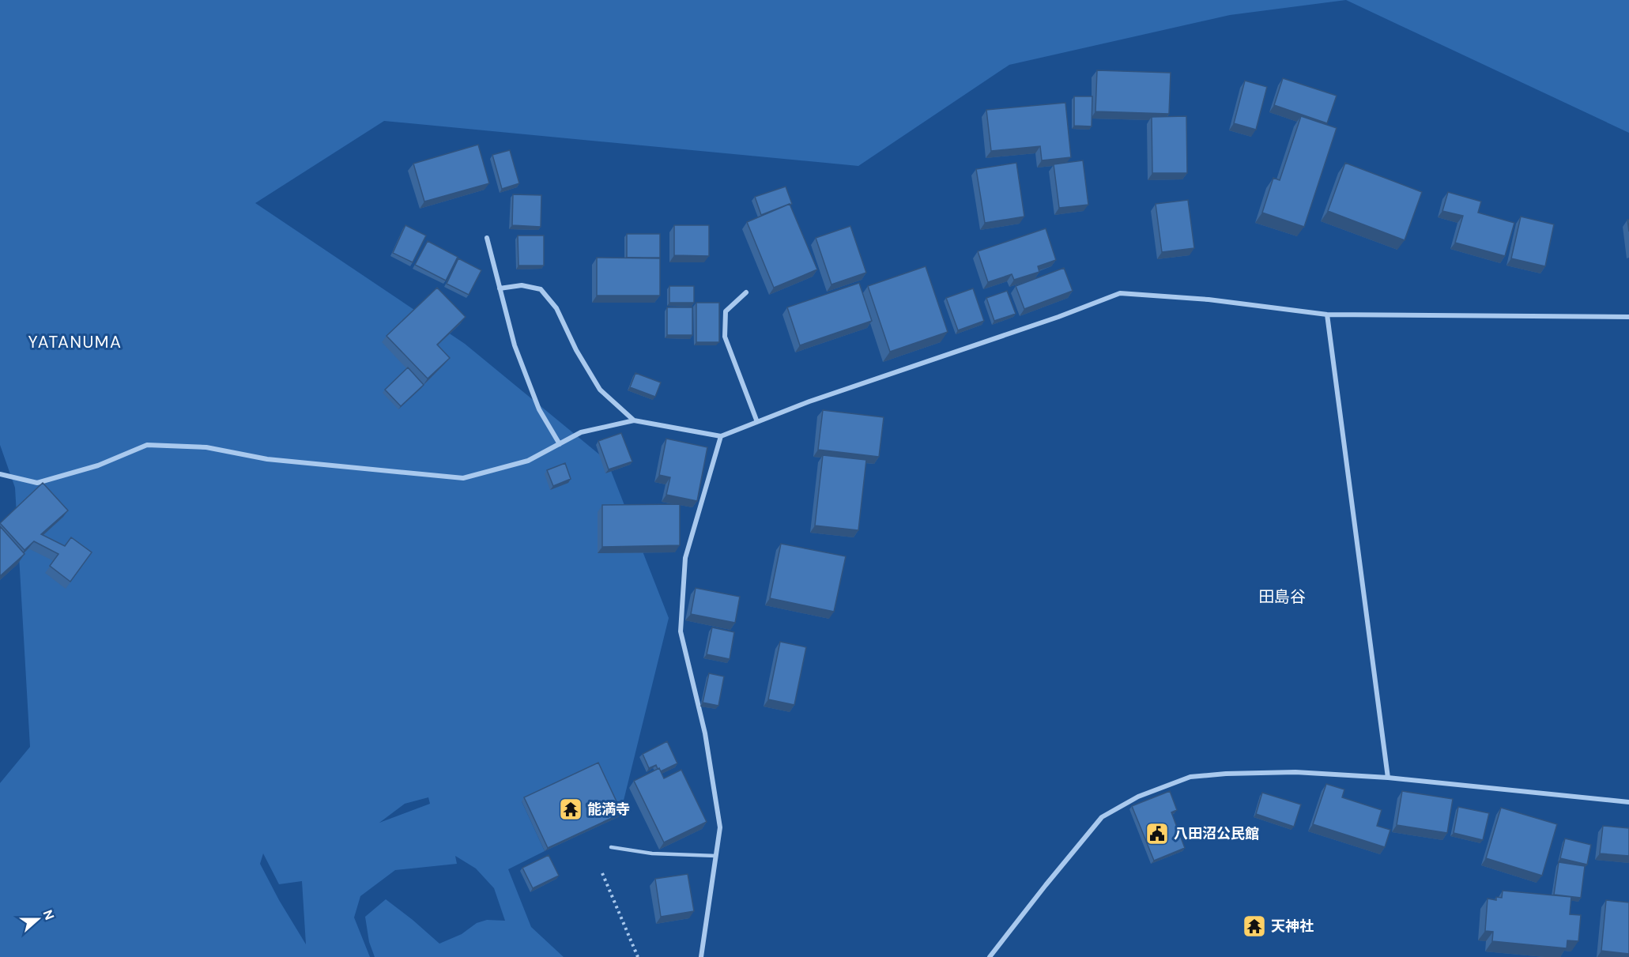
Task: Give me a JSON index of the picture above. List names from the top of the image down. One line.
{"districts":["YATANUMA","田島谷"],"places":{"temple":["能満寺","天神社"],"public building":["八田沼公民館"]},"north":"right"}
